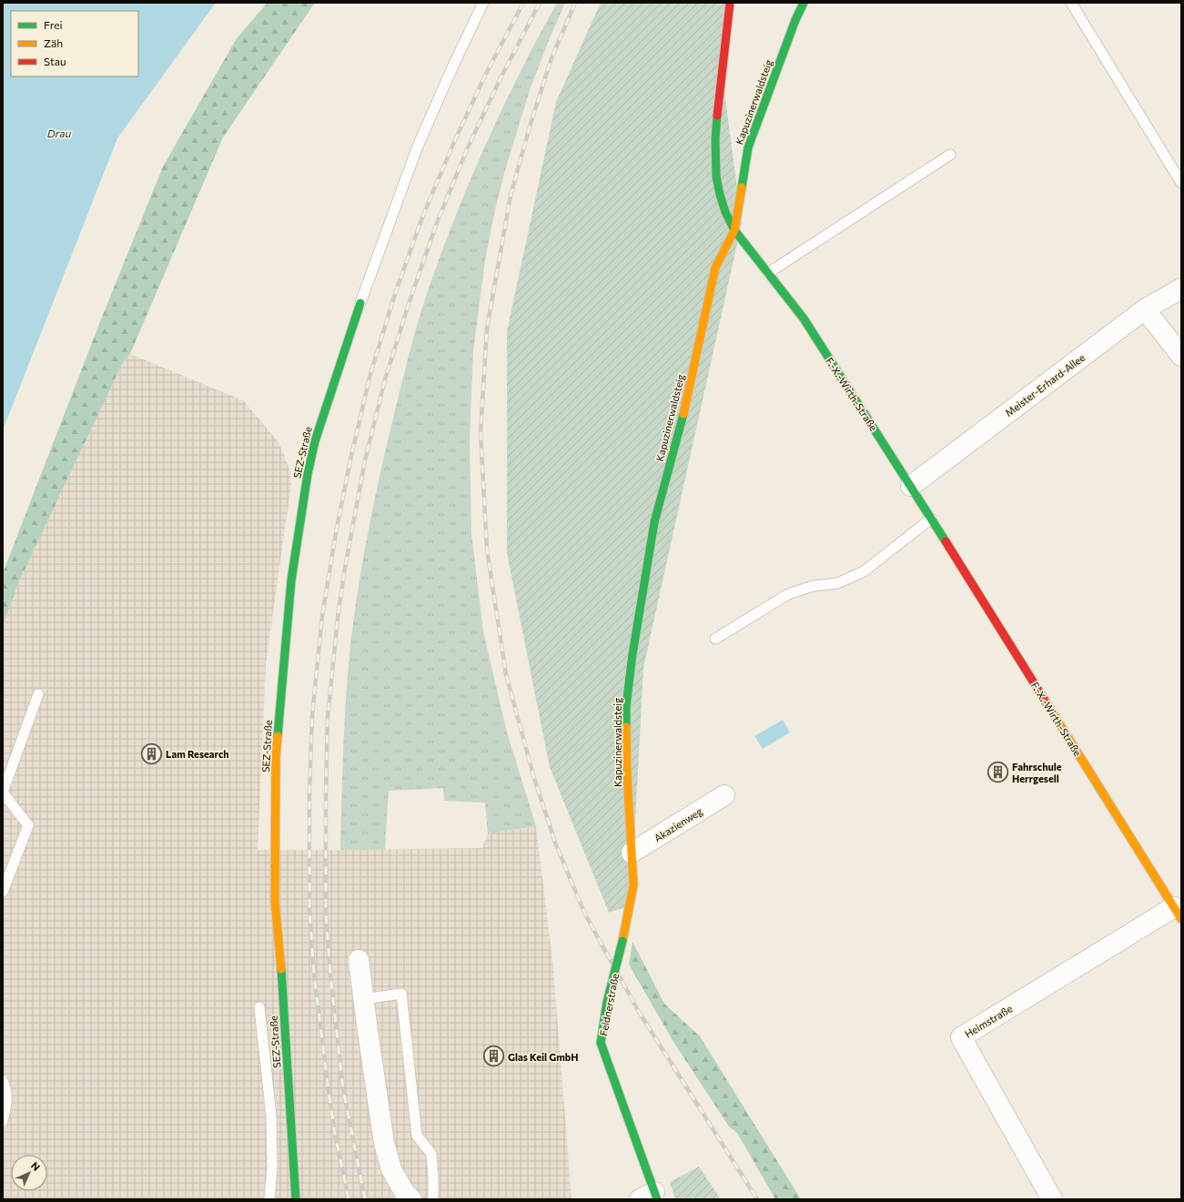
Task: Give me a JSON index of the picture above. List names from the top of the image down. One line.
{"streets":{"street":["Kapuzinerwaldsteig","Meister-Erhard-Allee","F.-X.-Wirth-Straße","SEZ-Straße","Akazienweg","Feldnerstraße","Heimstraße"]},"crossings":[["Kapuzinerwaldsteig","F.-X.-Wirth-Straße"],["Kapuzinerwaldsteig","Akazienweg"],["Kapuzinerwaldsteig","Feldnerstraße"],["Meister-Erhard-Allee","F.-X.-Wirth-Straße"],["F.-X.-Wirth-Straße","Heimstraße"],["Akazienweg","Feldnerstraße"]],"water":["Drau"],"places":{"building":["Lam Research","Fahrschule Herrgesell","Glas Keil GmbH"]},"legend":["Frei","Zäh","Stau"],"north":"top right"}
